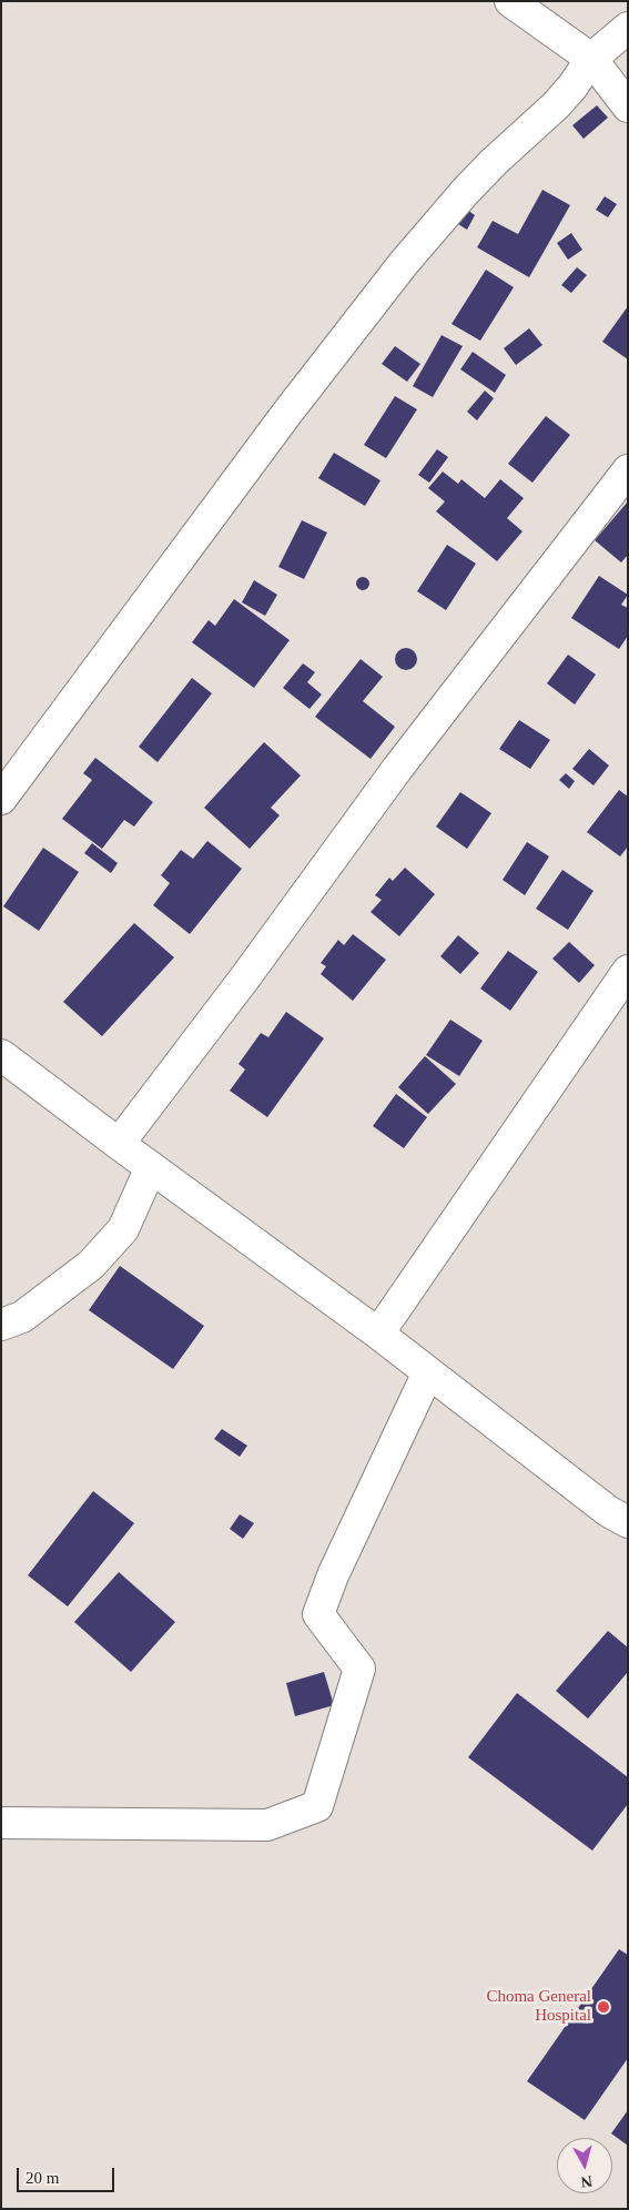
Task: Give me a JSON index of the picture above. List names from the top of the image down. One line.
{"places":["Choma General Hospital"],"scale_bar":"20 m","north":"bottom"}
